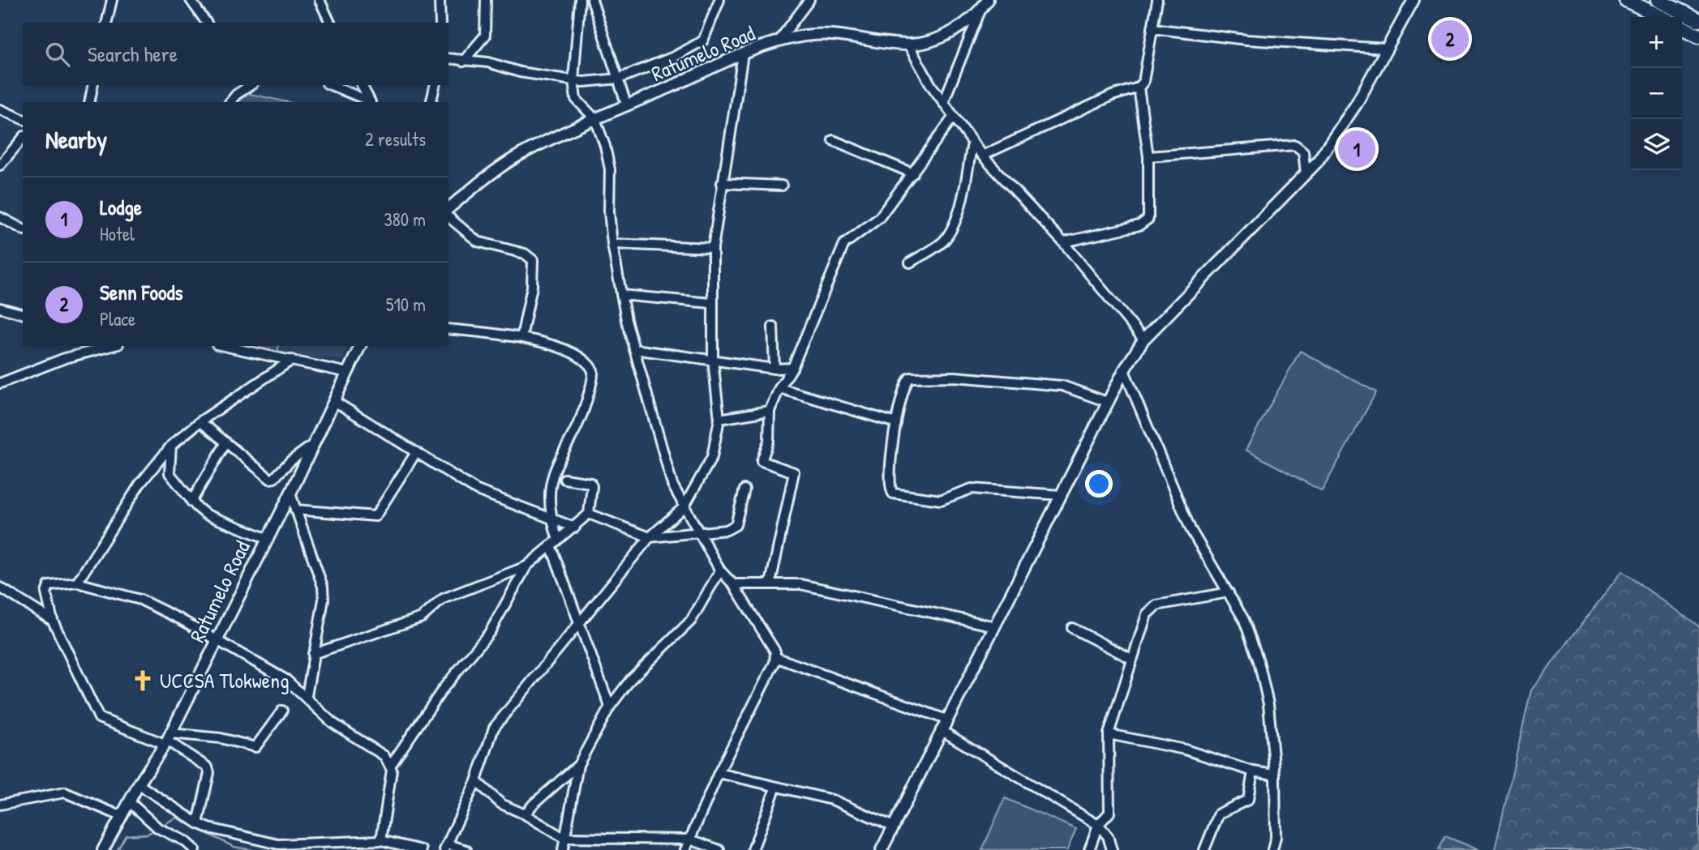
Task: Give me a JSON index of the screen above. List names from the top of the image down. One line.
{"streets":{"street":["Ratumelo Road"]},"places":{"church":["UCCSA Tlokweng"]},"page":{"map_buttons":["+","−"],"pins":["2","1"],"search":"Search here","heading":["Nearby","2 results"],"list":[{"mark":"1","name":"Lodge","note":"Hotel","value":"380 m"},{"mark":"2","name":"Senn Foods","note":"Place","value":"510 m"}]}}
